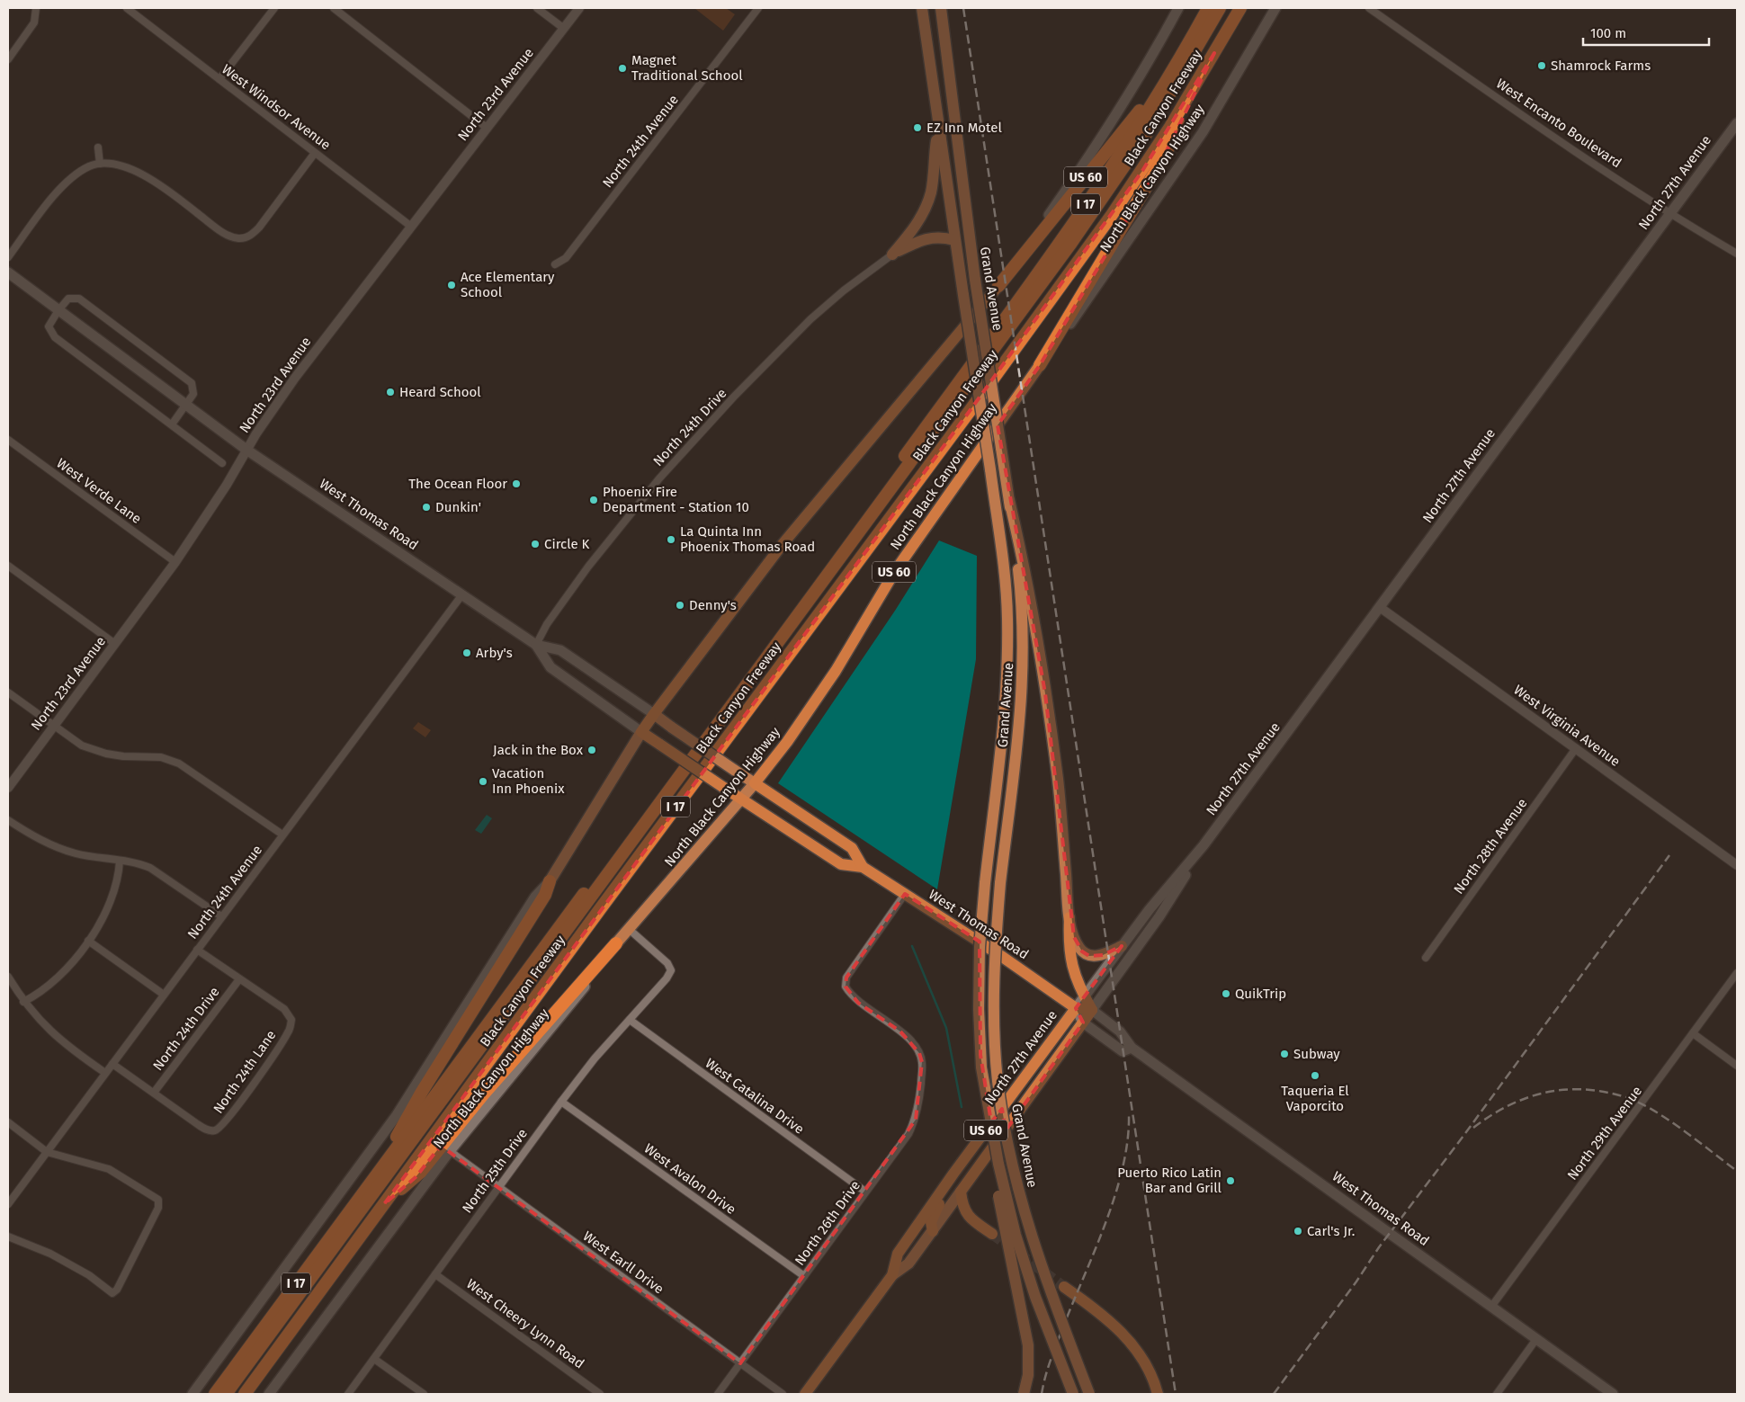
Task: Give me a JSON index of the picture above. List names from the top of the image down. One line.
{"streets":{"highway":["Black Canyon Freeway","US 60","North Black Canyon Highway","North 27th Avenue","I 17","West Thomas Road"],"main road":["Grand Avenue"],"street":["North 23rd Avenue","West Windsor Avenue","West Encanto Boulevard","North 24th Avenue","North 24th Drive","West Verde Lane","West Virginia Avenue","North 28th Avenue","North 24th Lane","West Catalina Drive","North 29th Avenue","North 25th Drive","West Avalon Drive","North 26th Drive","West Earll Drive","West Cheery Lynn Road"]},"crossings":[["North 23rd Avenue","West Windsor Avenue"],["North 23rd Avenue","West Verde Lane"],["North 23rd Avenue","West Thomas Road"],["Black Canyon Freeway","US 60"],["West Encanto Boulevard","North 27th Avenue"],["North 24th Avenue","West Thomas Road"],["US 60","West Thomas Road"],["North Black Canyon Highway","West Thomas Road"],["North Black Canyon Highway","North 25th Drive"],["North Black Canyon Highway","West Earll Drive"],["North 27th Avenue","West Thomas Road"],["North 27th Avenue","West Virginia Avenue"],["North 24th Drive","West Thomas Road"],["North 24th Drive","North 24th Lane"],["West Thomas Road","North 29th Avenue"],["West Thomas Road","North 26th Drive"],["West Virginia Avenue","North 28th Avenue"],["West Catalina Drive","North 25th Drive"],["West Catalina Drive","North 26th Drive"],["North 25th Drive","West Avalon Drive"],["North 25th Drive","West Earll Drive"],["North 25th Drive","West Cheery Lynn Road"],["West Avalon Drive","North 26th Drive"],["North 26th Drive","West Earll Drive"]],"places":["Shamrock Farms","Magnet Traditional School","EZ Inn Motel","Ace Elementary School","Heard School","The Ocean Floor","Phoenix Fire Department - Station 10","Dunkin'","La Quinta Inn Phoenix Thomas Road","Circle K","Denny's","Arby's","Jack in the Box","Vacation Inn Phoenix","QuikTrip","Subway","Taqueria El Vaporcito","Puerto Rico Latin Bar and Grill","Carl's Jr."],"scale_bar":"100 m"}
